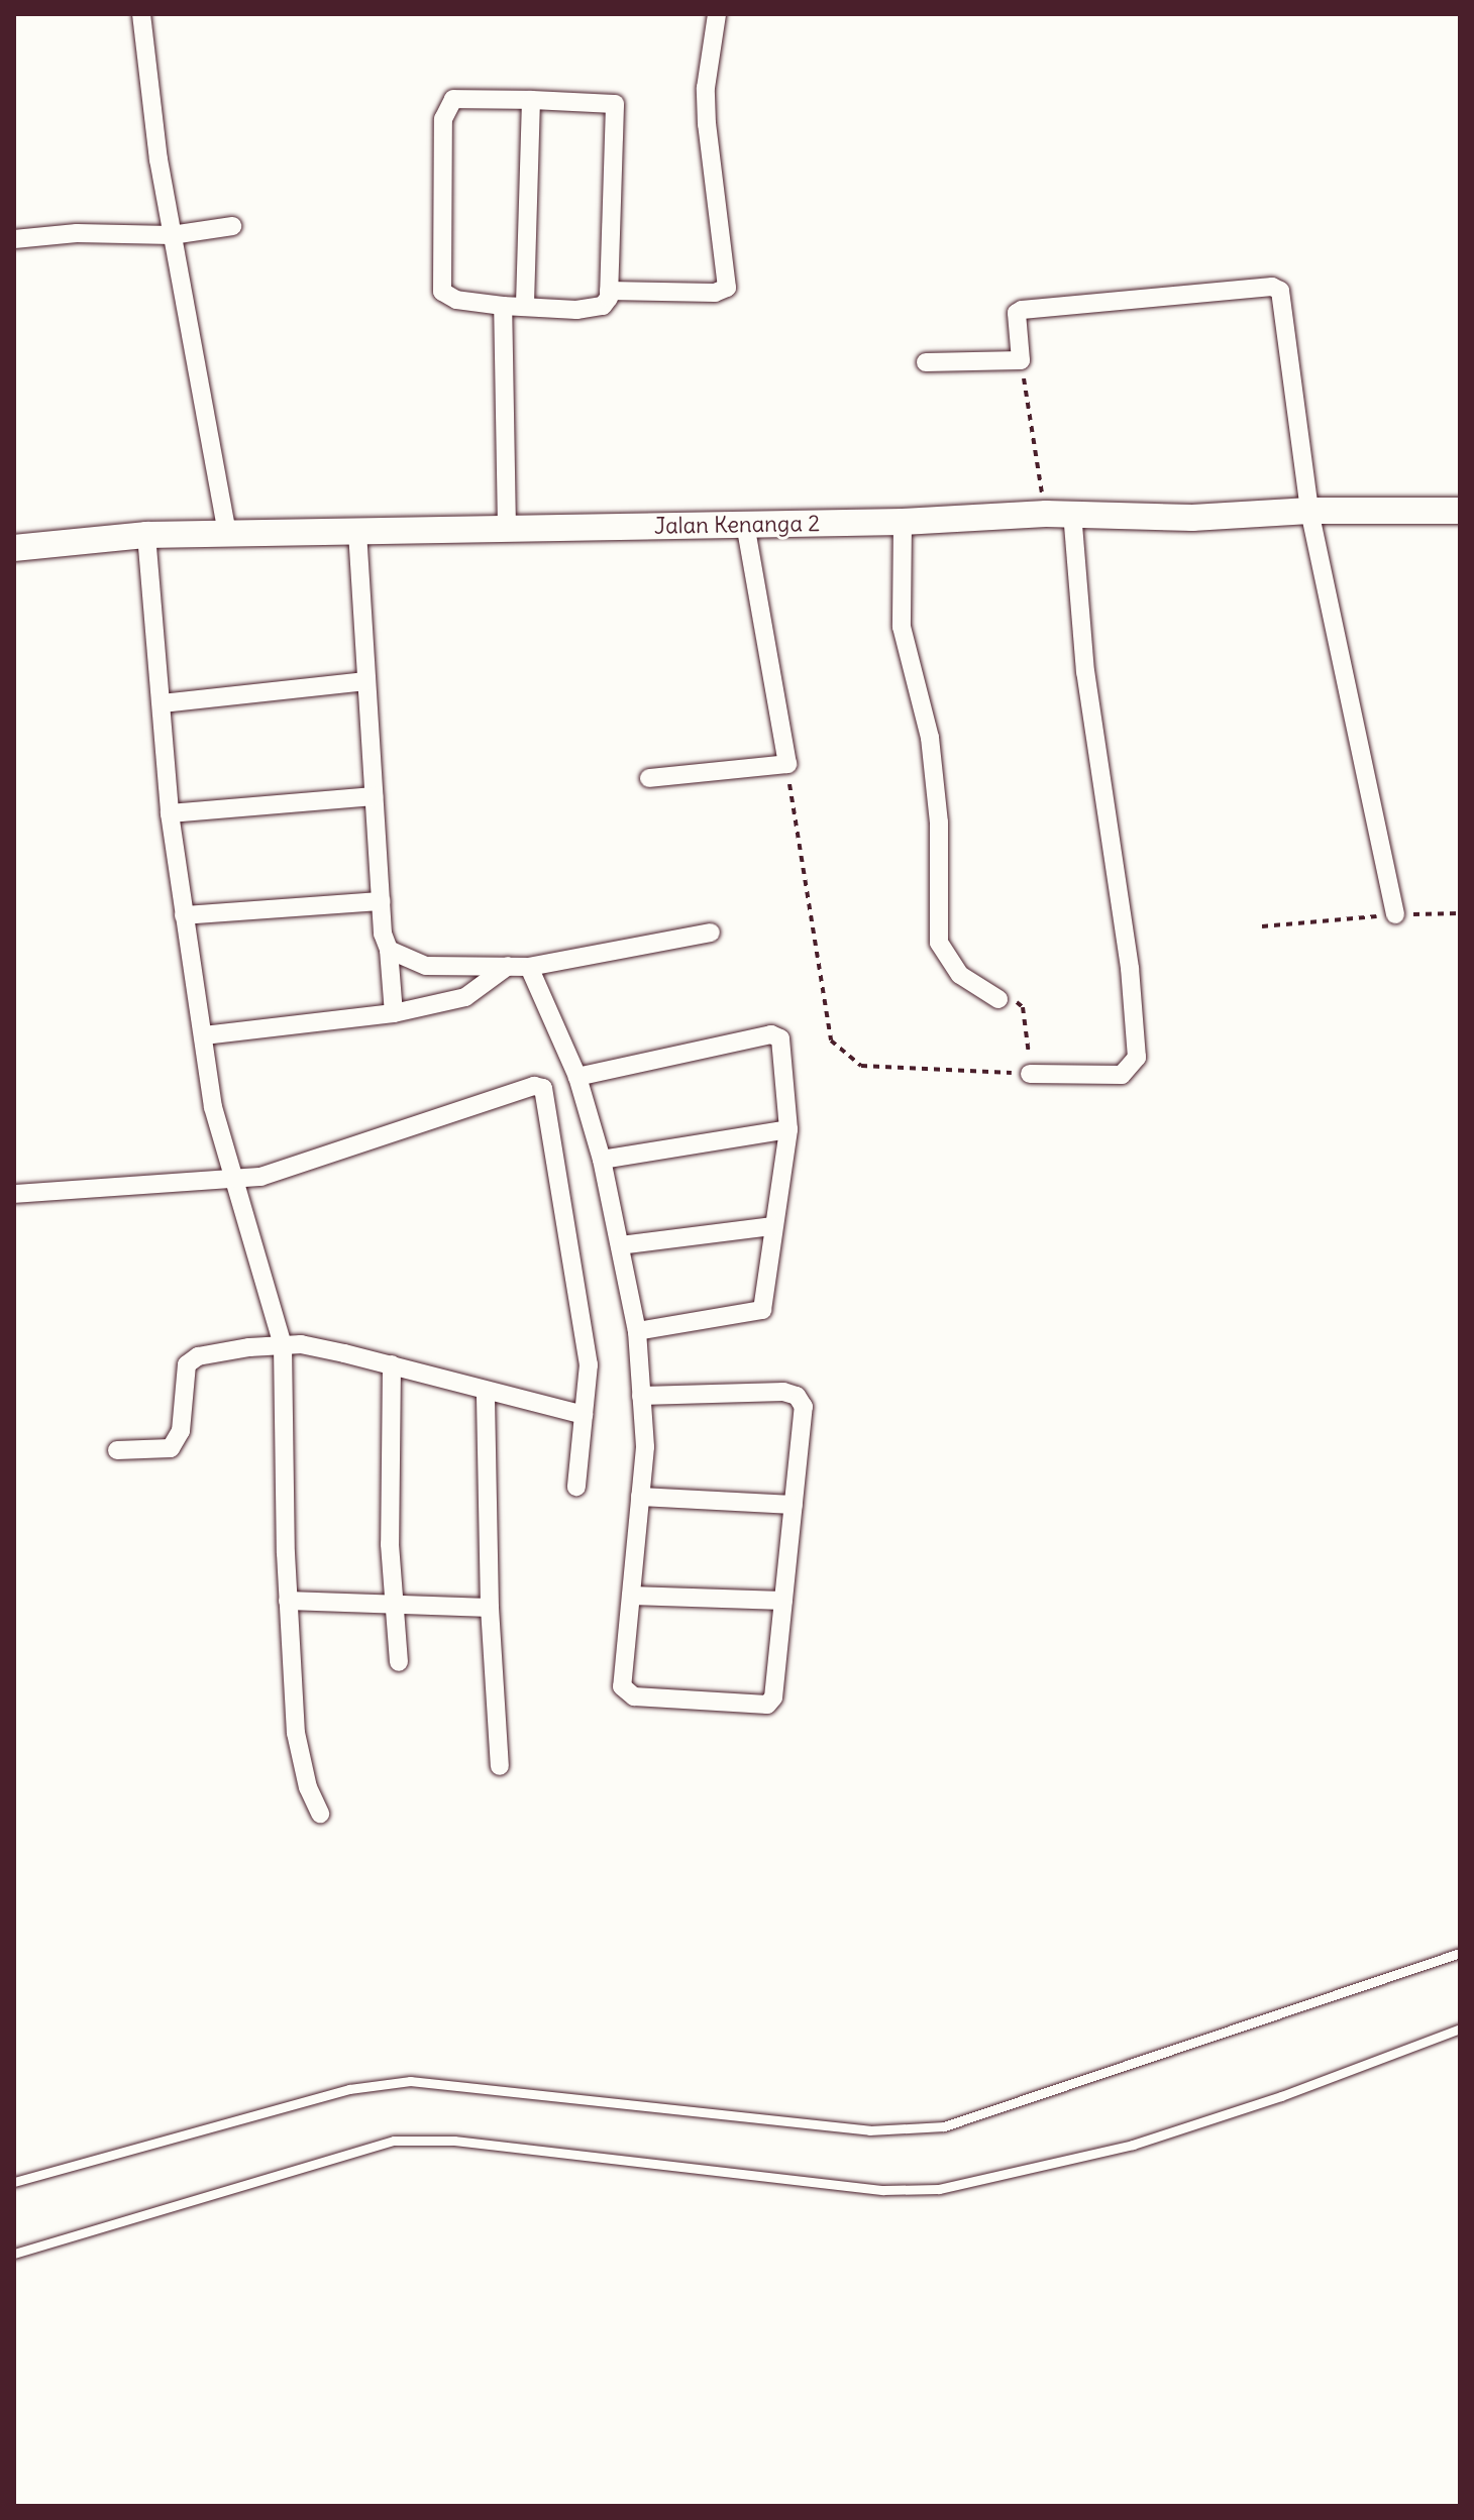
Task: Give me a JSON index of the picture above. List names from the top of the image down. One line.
{"streets":{"main road":["Jalan Kenanga 2"]}}
